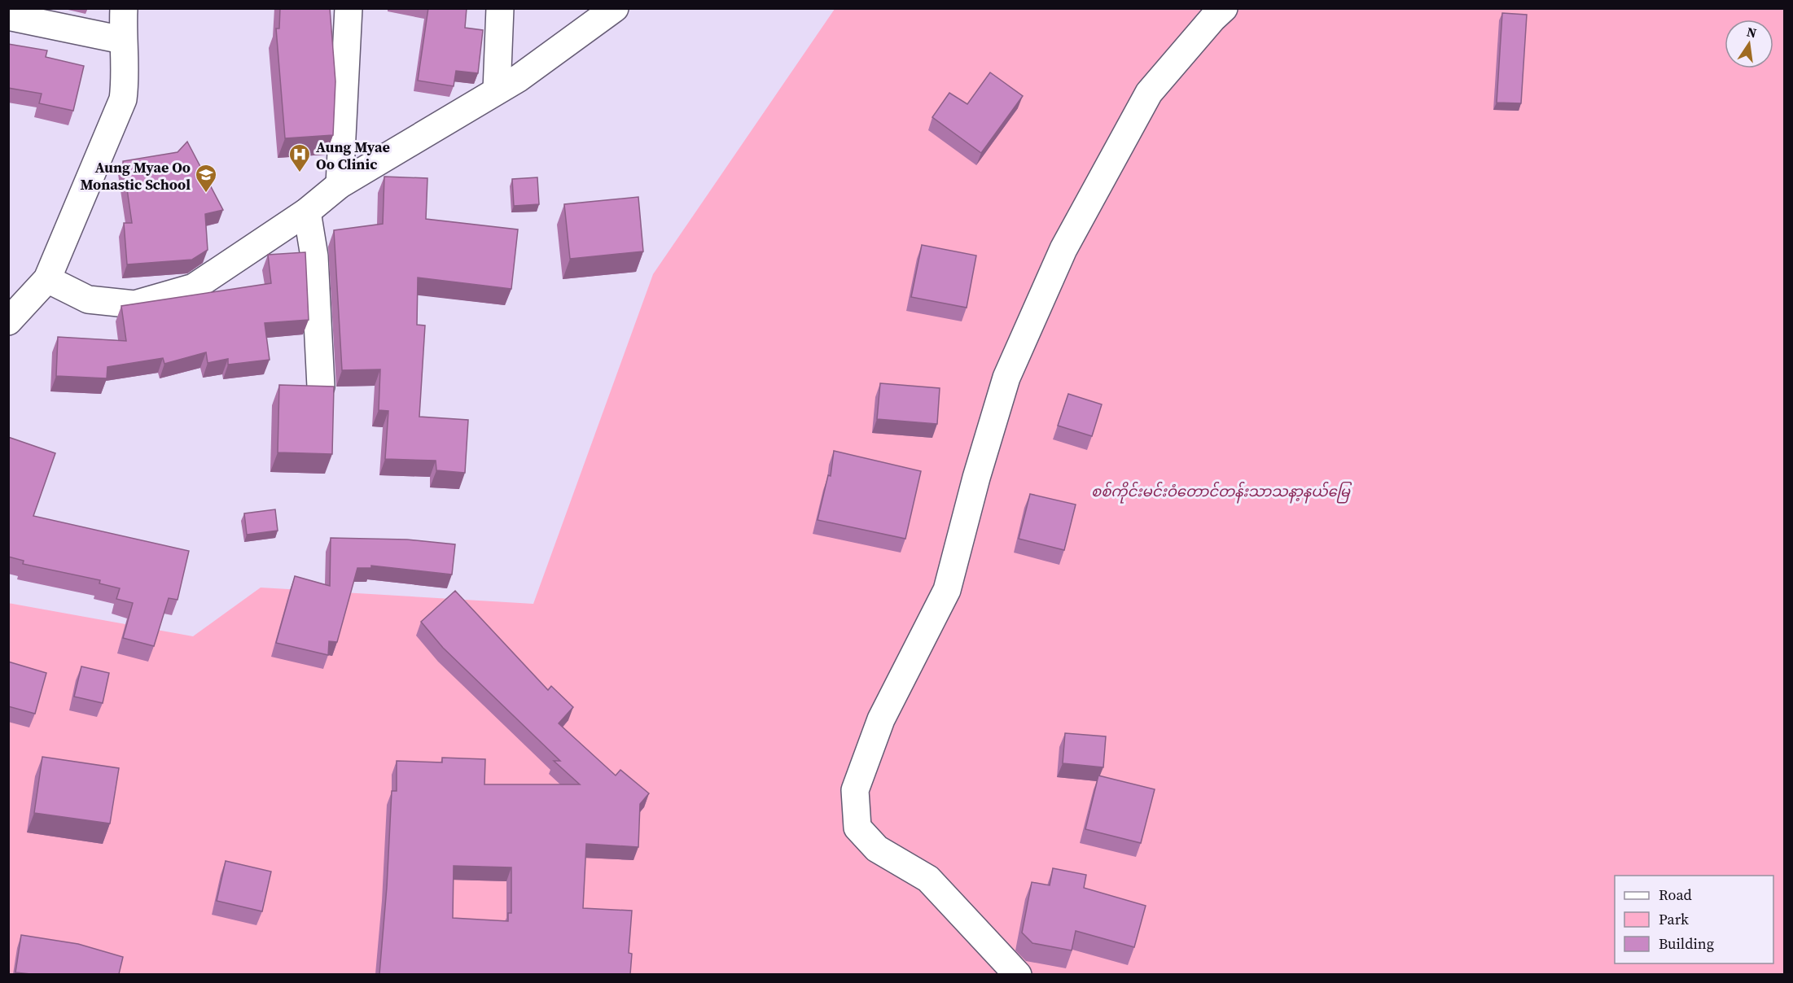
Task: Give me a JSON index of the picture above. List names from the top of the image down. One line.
{"parks":["စစ်ကိုင်းမင်းဝံတောင်တန်းသာသနာ့နယ်မြေ"],"places":{"hospital":["Aung Myae Oo Clinic"],"school or university":["Aung Myae Oo Monastic School"]},"legend":["Road","Park","Building"],"north":"top"}
